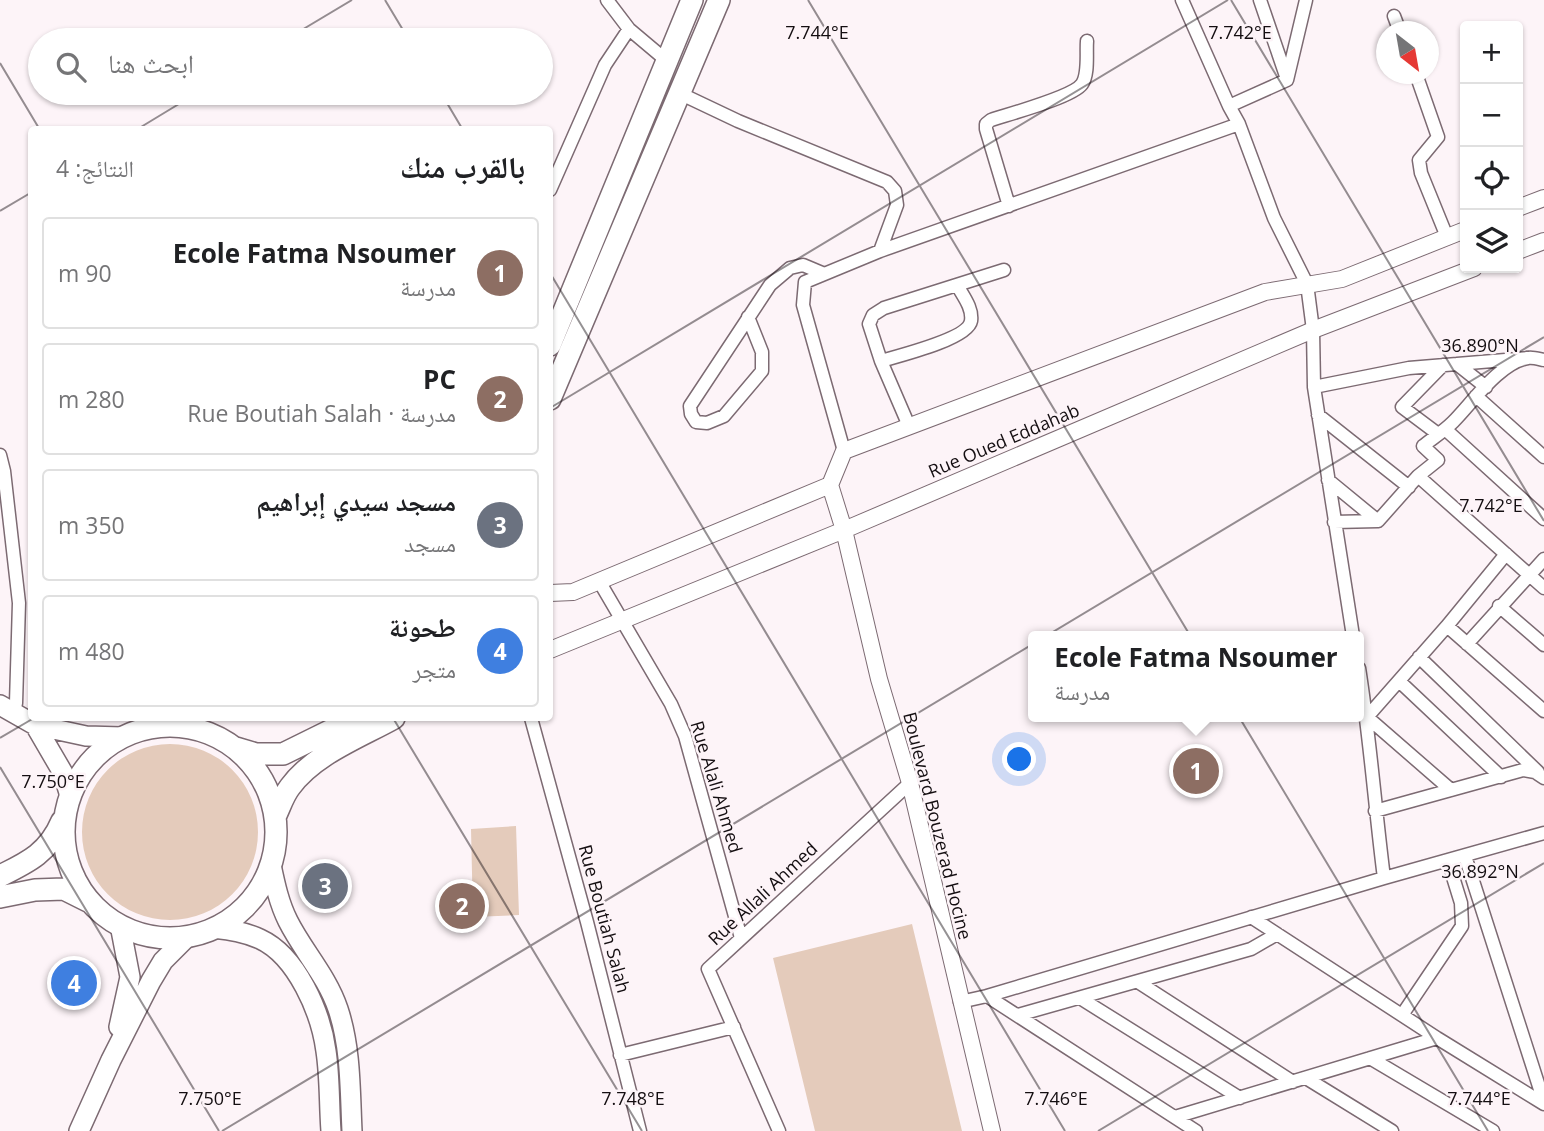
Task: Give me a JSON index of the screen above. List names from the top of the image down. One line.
{"streets":{"main road":["Rue Oued Eddahab","Boulevard Bouzerad Hocine"],"street":["Rue Alali Ahmed","Rue Allali Ahmed","Rue Boutiah Salah"]},"crossings":[["Rue Oued Eddahab","Rue Alali Ahmed"],["Rue Oued Eddahab","Boulevard Bouzerad Hocine"],["Rue Alali Ahmed","Rue Allali Ahmed"],["Boulevard Bouzerad Hocine","Rue Allali Ahmed"]],"north":"bottom right","page":{"map_buttons":["+","−"],"search":"ابحث هنا","heading":["بالقرب منك","النتائج: 4"],"list":[{"mark":"1","name":"Ecole Fatma Nsoumer","note":"مدرسة","value":"90 m"},{"mark":"2","name":"PC","note":"مدرسة · Rue Boutiah Salah","value":"280 m"},{"mark":"3","name":"مسجد سيدي إبراهيم","note":"مسجد","value":"350 m"},{"mark":"4","name":"طحونة","note":"متجر","value":"480 m"}],"popup":["Ecole Fatma Nsoumer","مدرسة"],"pins":["1","3","2","4"]},"coordinates":["7.742°E","7.744°E","36.890°N","7.750°E","36.892°N","7.748°E","7.746°E"]}
